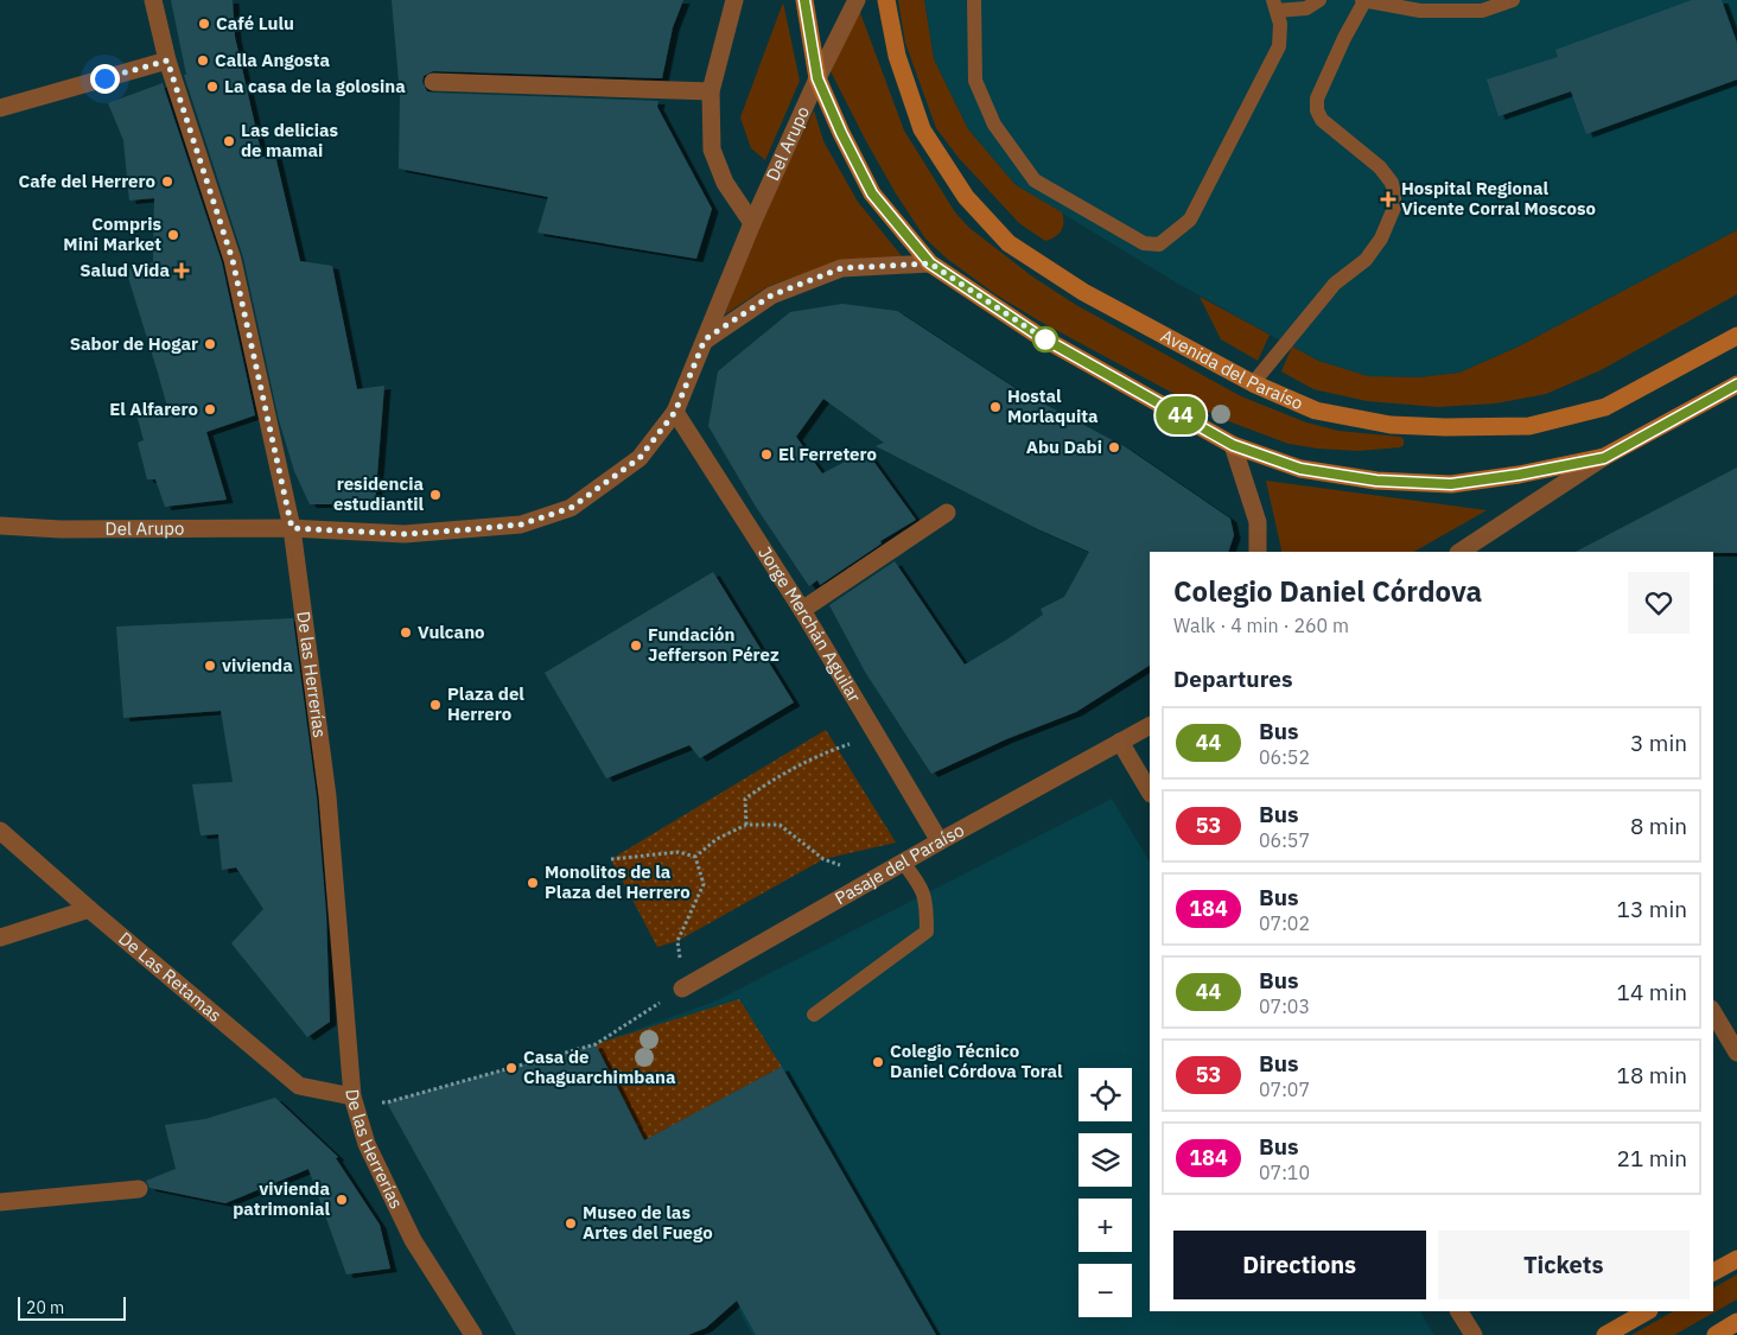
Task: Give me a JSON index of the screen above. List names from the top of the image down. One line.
{"streets":{"main road":["Avenida del Paraíso"],"street":["Del Arupo","Jorge Merchán Aguilar","De las Herrerías","Pasaje del Paraíso","De Las Retamas"]},"crossings":[["Del Arupo","Jorge Merchán Aguilar"],["Del Arupo","De las Herrerías"],["Jorge Merchán Aguilar","Pasaje del Paraíso"],["De las Herrerías","De Las Retamas"]],"places":{"other":["Café Lulu","Calla Angosta","La casa de la golosina","Las delicias de mamai","Cafe del Herrero","Compris Mini Market","Sabor de Hogar","Hostal Morlaquita","El Alfarero","Abu Dabi","El Ferretero","residencia estudiantil","Vulcano","Fundación Jefferson Pérez","vivienda","Plaza del Herrero","Monolitos de la Plaza del Herrero","Colegio Técnico Daniel Córdova Toral","Casa de Chaguarchimbana","vivienda patrimonial","Museo de las Artes del Fuego"],"health":["Hospital Regional Vicente Corral Moscoso","Salud Vida"]},"lines":["bus line 44"],"scale_bar":"20 m","page":{"on_map":"44","heading":[["Colegio Daniel Córdova","Walk · 4 min · 260 m"],"Departures"],"list":[{"mark":"44","name":"Bus","note":"06:52","value":"3 min"},{"mark":"53","name":"Bus","note":"06:57","value":"8 min"},{"mark":"184","name":"Bus","note":"07:02","value":"13 min"},{"mark":"44","name":"Bus","note":"07:03","value":"14 min"},{"mark":"53","name":"Bus","note":"07:07","value":"18 min"},{"mark":"184","name":"Bus","note":"07:10","value":"21 min"}],"map_buttons":["+","−"],"buttons":["Directions","Tickets"],"scale":"20 m"}}
